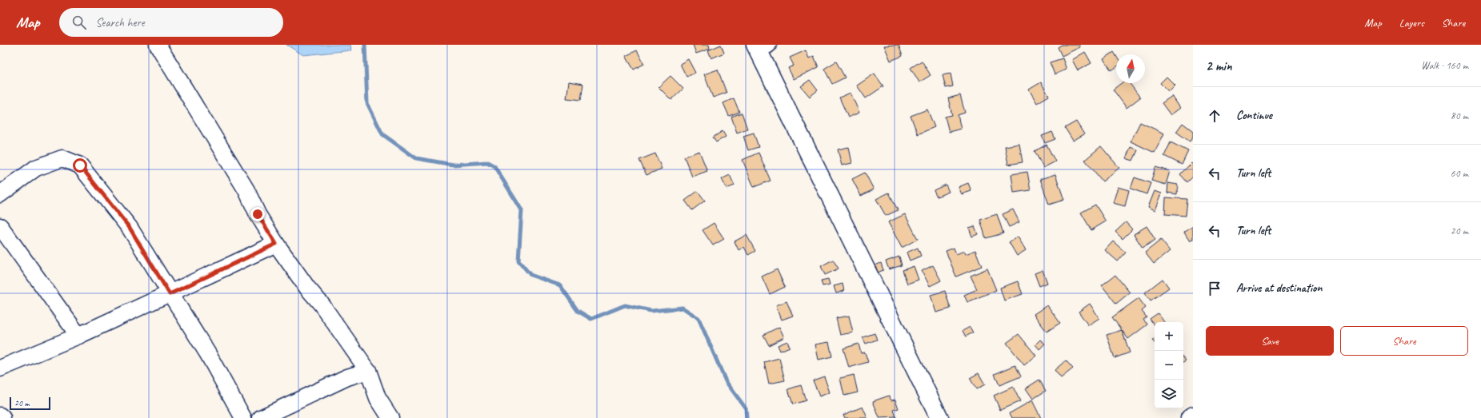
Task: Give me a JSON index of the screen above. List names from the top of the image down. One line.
{"scale_bar":"20 m","north":"top","page":{"header":"Map","search":"Search here","nav":["Map","Layers","Share"],"heading":["2 min","Walk · 160 m"],"list":[["Continue","80 m"],["Turn left","60 m"],["Turn left","20 m"],"Arrive at destination"],"buttons":["Save","Share"],"map_buttons":["+","−"],"scale":"20 m"}}
